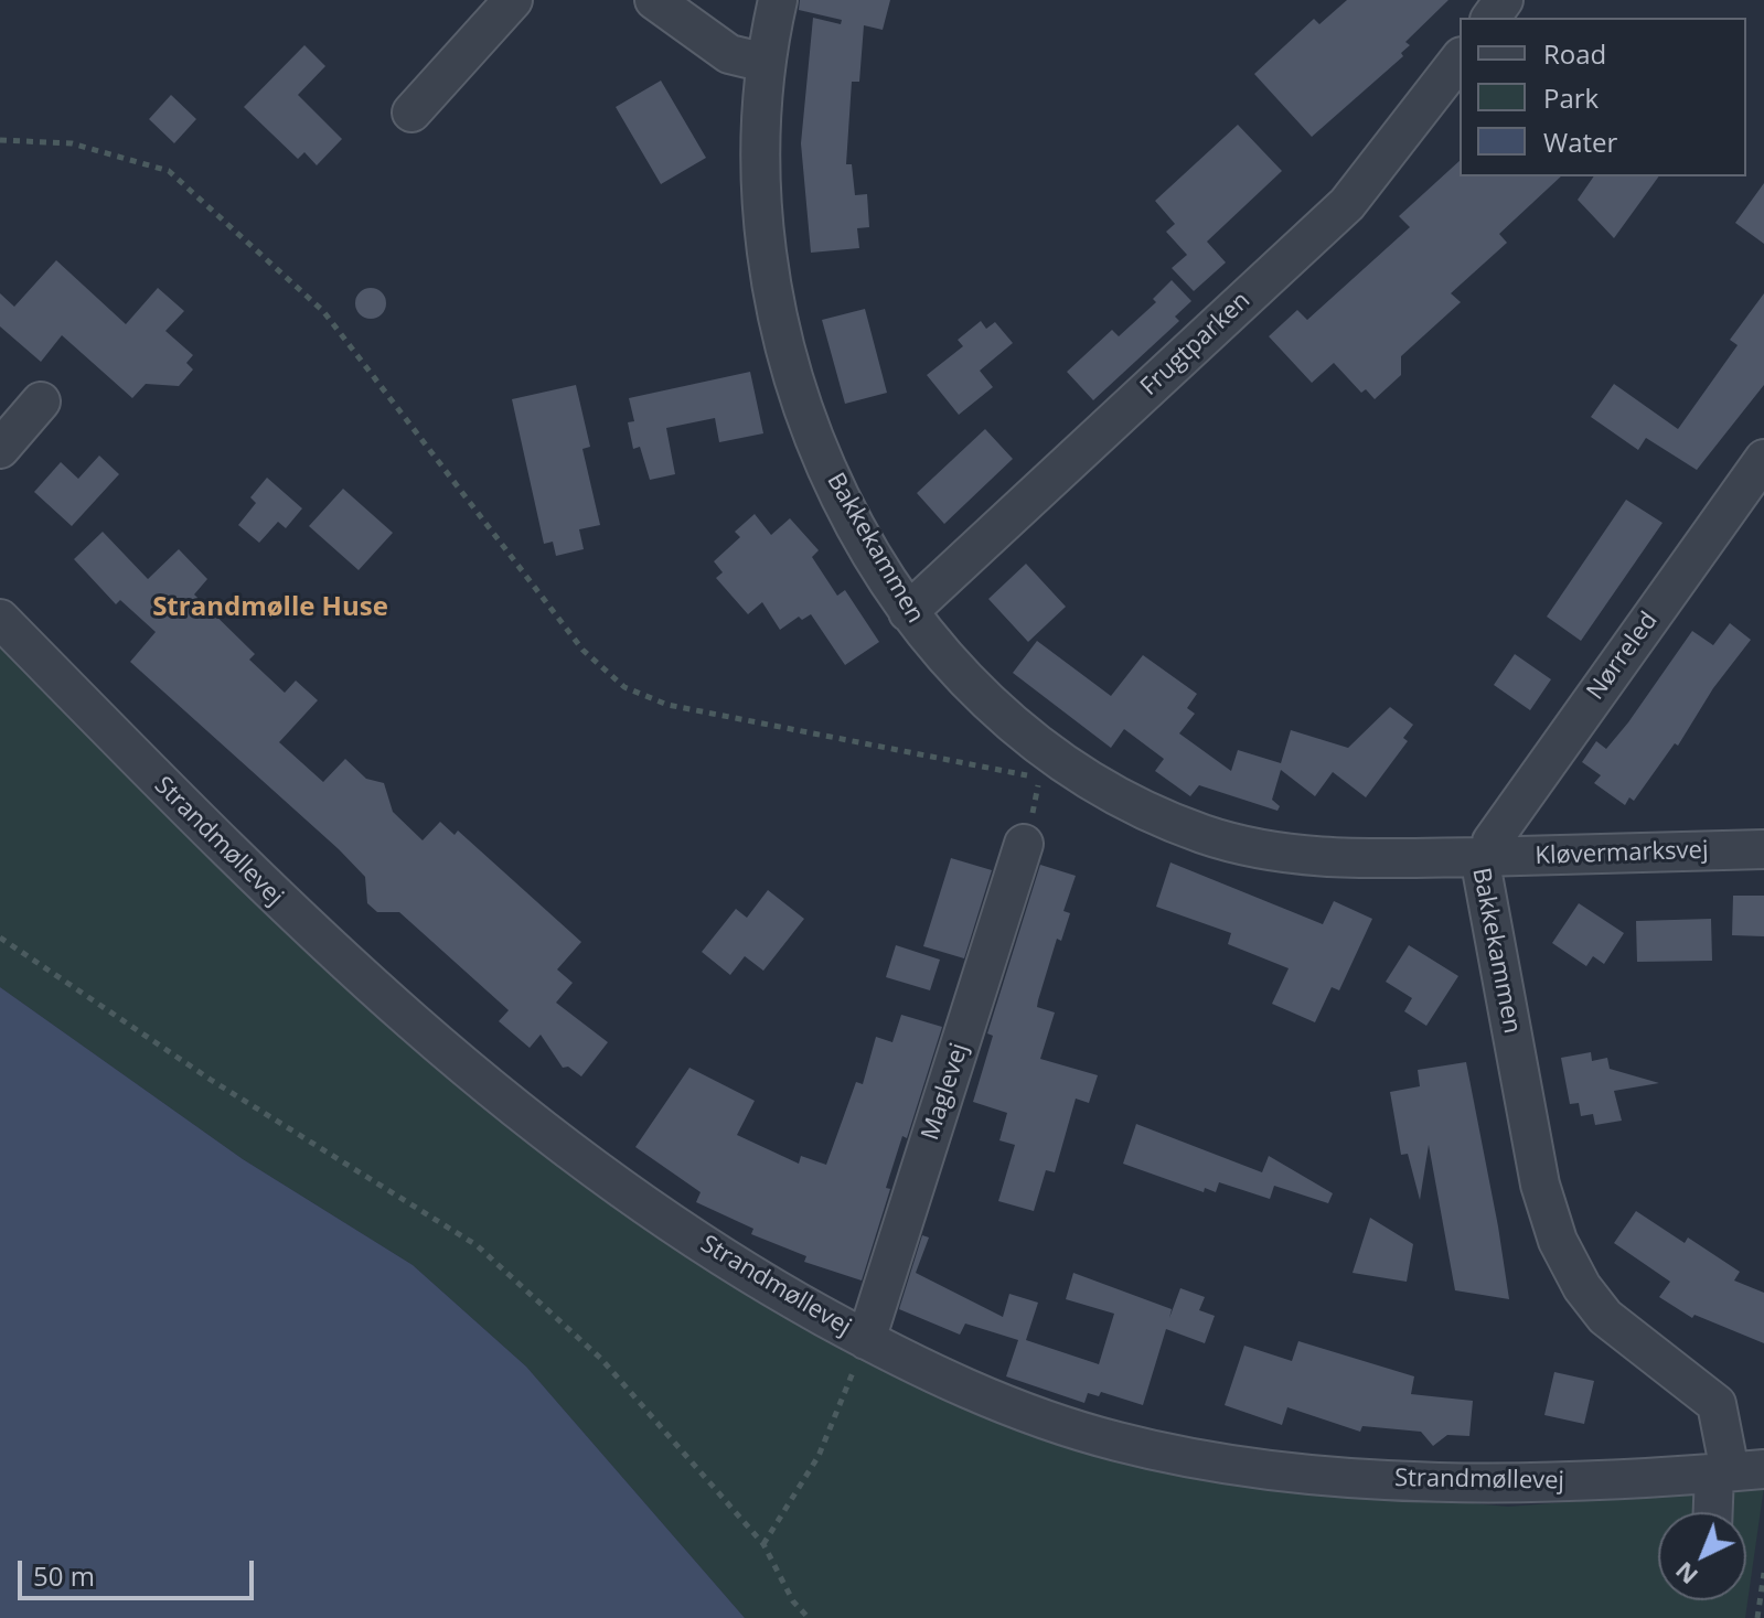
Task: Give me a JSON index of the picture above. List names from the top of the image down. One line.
{"streets":{"street":["Frugtparken","Bakkekammen","Nørreled","Strandmøllevej","Kløvermarksvej","Maglevej"]},"crossings":[["Frugtparken","Bakkekammen"],["Bakkekammen","Nørreled"],["Bakkekammen","Strandmøllevej"],["Bakkekammen","Kløvermarksvej"],["Nørreled","Kløvermarksvej"],["Strandmøllevej","Maglevej"]],"districts":["Strandmølle Huse"],"legend":["Road","Park","Water"],"scale_bar":"50 m","north":"bottom left"}
